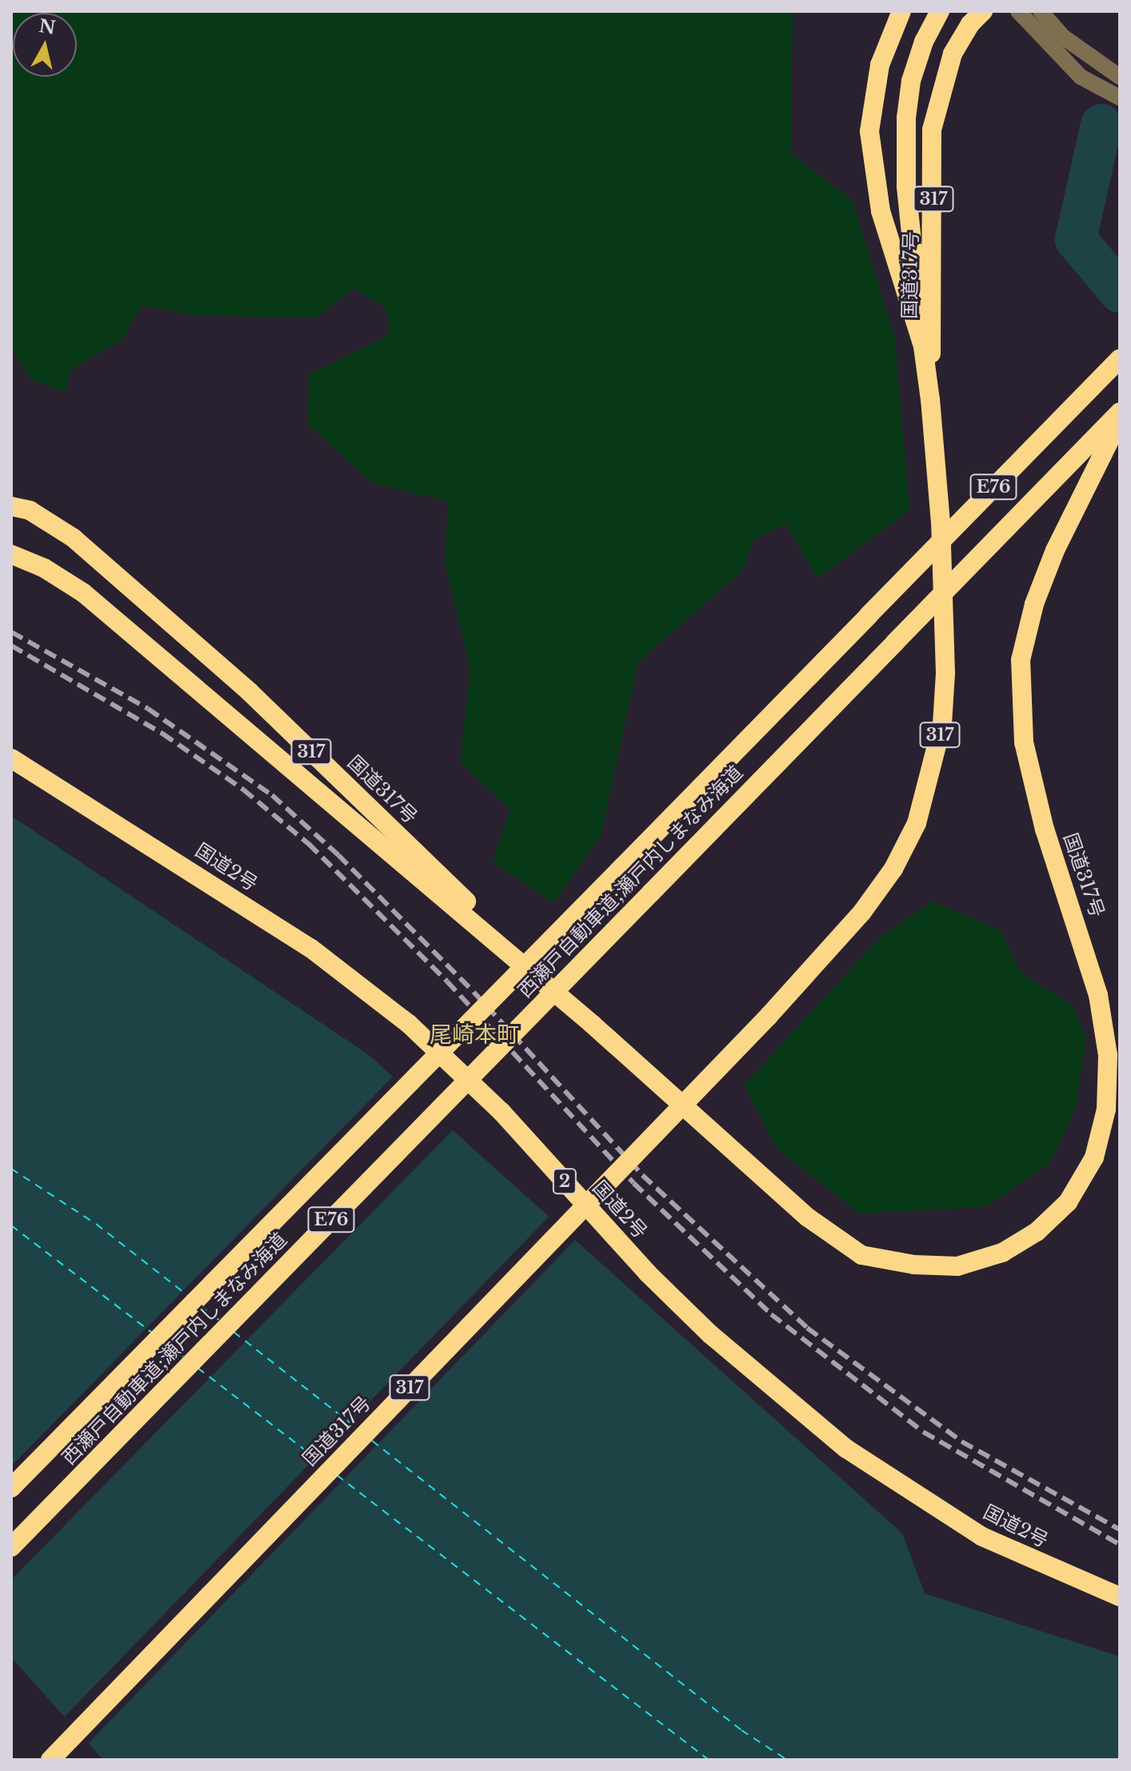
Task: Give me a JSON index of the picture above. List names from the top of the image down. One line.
{"streets":{"highway":["317","国道317号","E76","国道2号","西瀬戸自動車道;瀬戸内しまなみ海道","2"]},"crossings":[["国道317号","西瀬戸自動車道;瀬戸内しまなみ海道"]],"districts":["尾崎本町"],"north":"top"}
